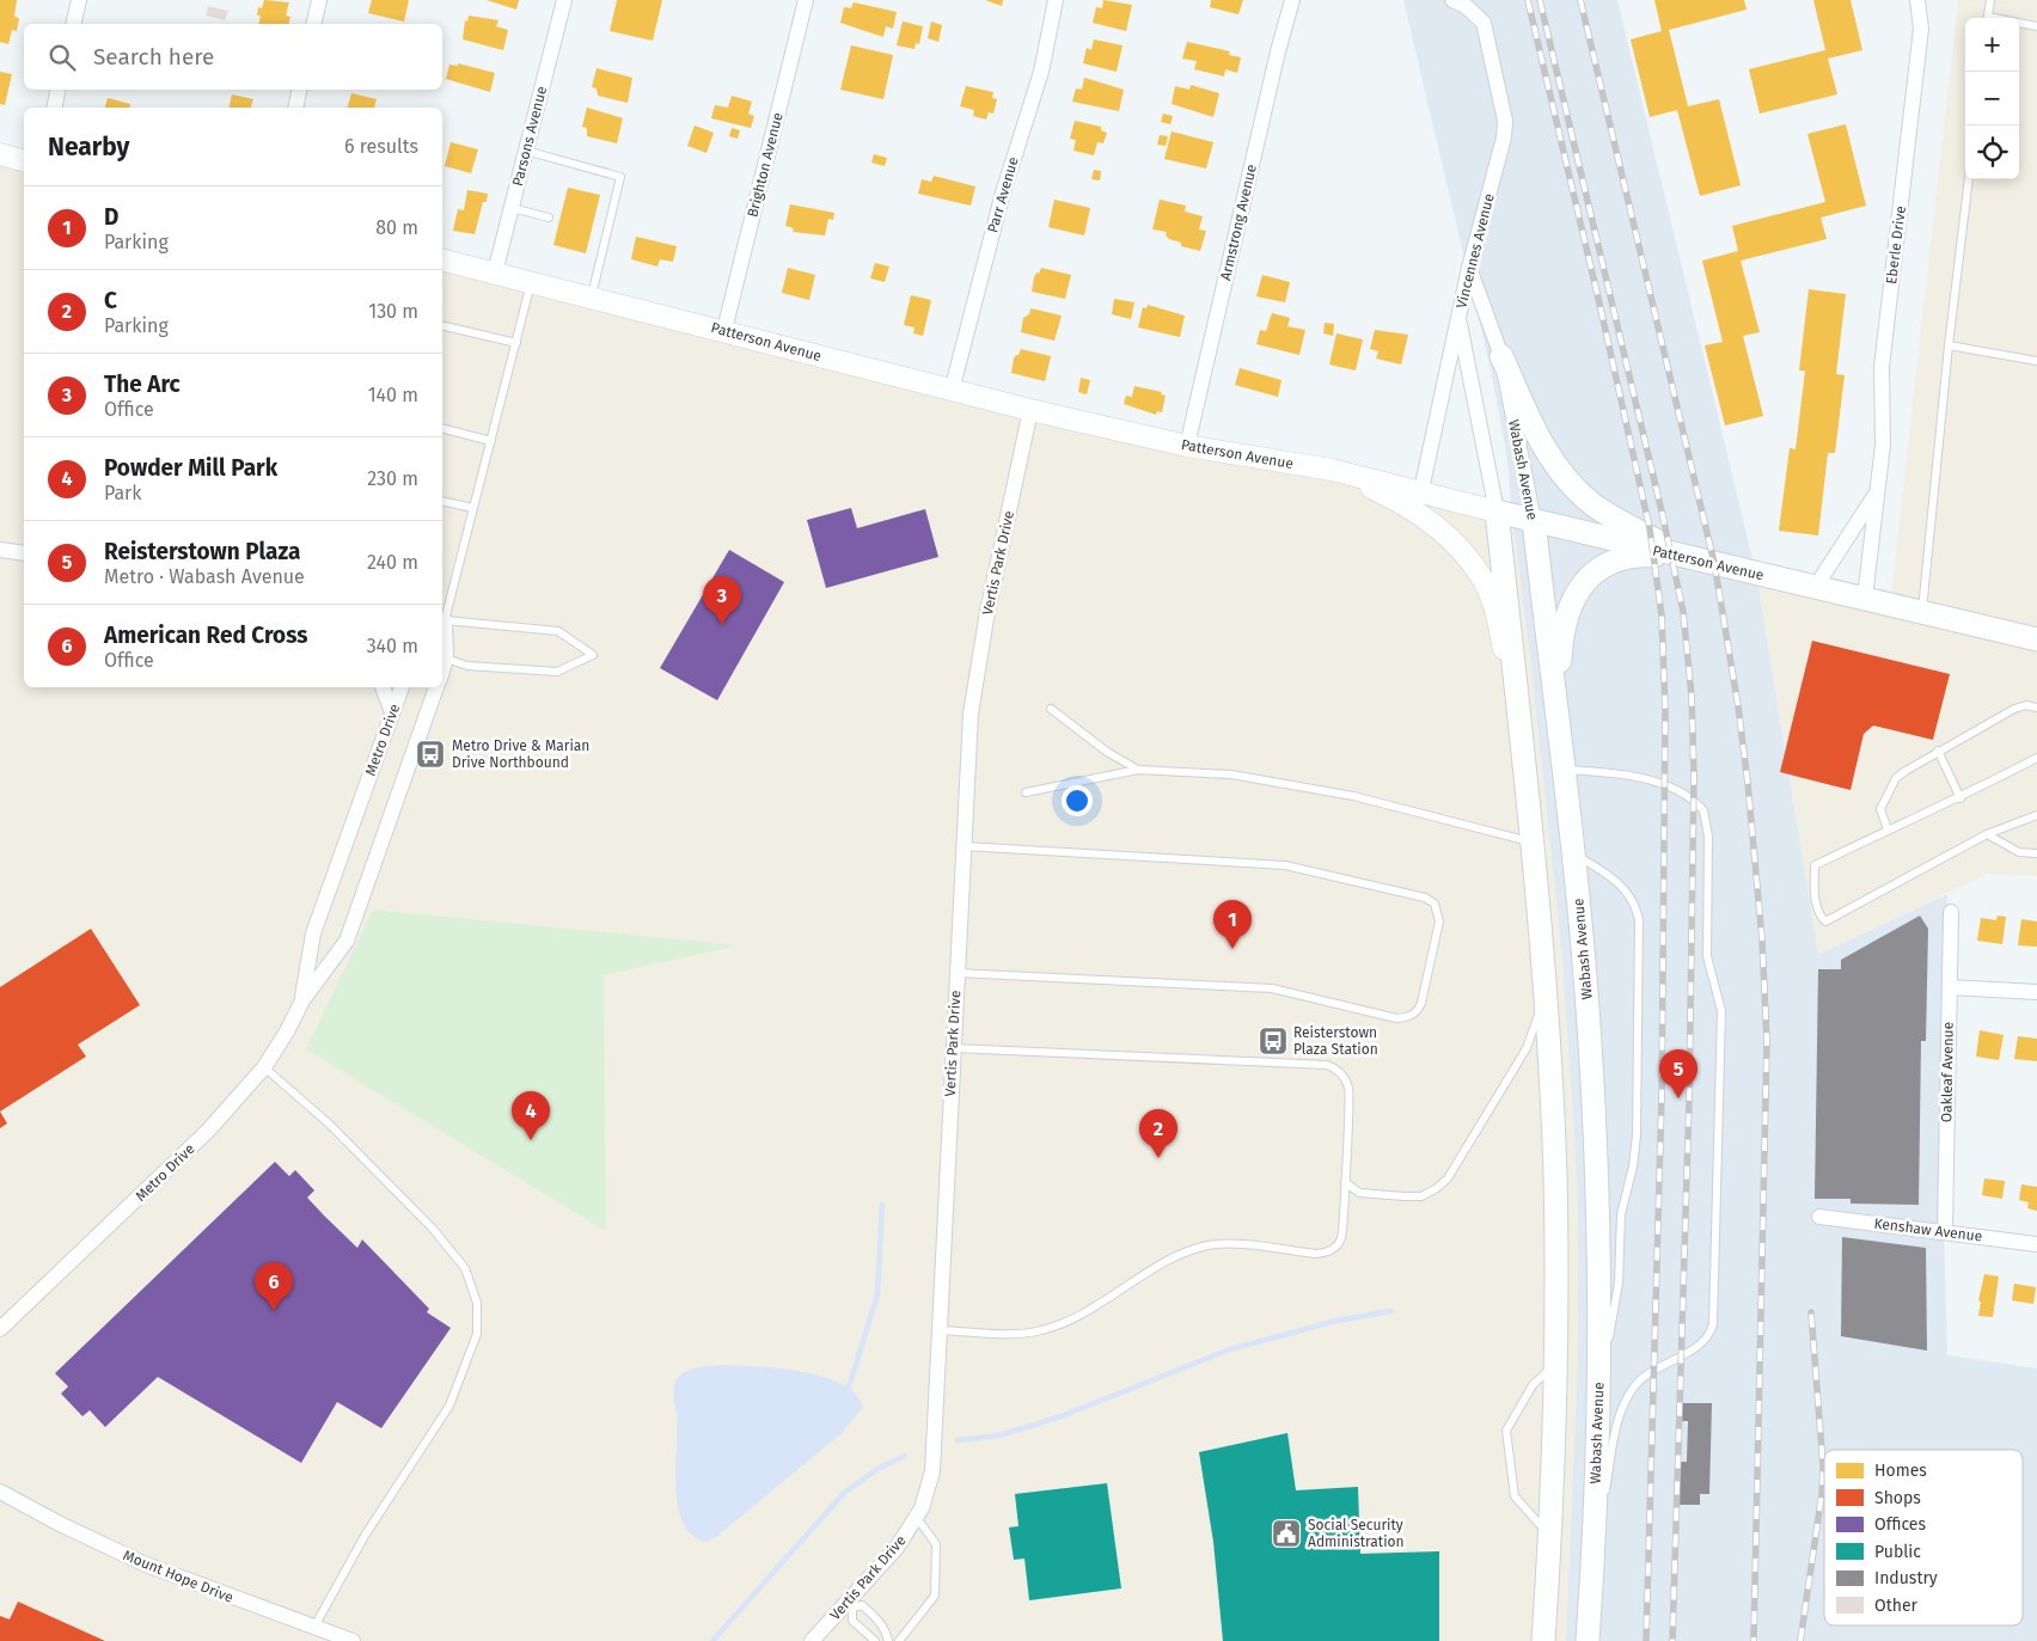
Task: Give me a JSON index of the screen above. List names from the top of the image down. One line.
{"streets":{"main road":["Patterson Avenue","Wabash Avenue"],"street":["Parsons Avenue","Brighton Avenue","Parr Avenue","Armstrong Avenue","Eberle Drive","Vincennes Avenue","Vertis Park Drive","Metro Drive","Oakleaf Avenue","Kenshaw Avenue","Mount Hope Drive"]},"crossings":[["Parsons Avenue","Patterson Avenue"],["Brighton Avenue","Patterson Avenue"],["Parr Avenue","Patterson Avenue"],["Armstrong Avenue","Patterson Avenue"],["Eberle Drive","Patterson Avenue"],["Vincennes Avenue","Patterson Avenue"],["Vincennes Avenue","Wabash Avenue"],["Patterson Avenue","Wabash Avenue"],["Patterson Avenue","Vertis Park Drive"],["Oakleaf Avenue","Kenshaw Avenue"]],"places":{"bus stop":["Metro Drive & Marian Drive Northbound","Reisterstown Plaza Station"],"public building":["Social Security Administration"]},"legend":["Homes","Shops","Offices","Public","Industry","Other"],"page":{"map_buttons":["+","−"],"search":"Search here","heading":["Nearby","6 results"],"list":[{"mark":"1","name":"D","note":"Parking","value":"80 m"},{"mark":"2","name":"C","note":"Parking","value":"130 m"},{"mark":"3","name":"The Arc","note":"Office","value":"140 m"},{"mark":"4","name":"Powder Mill Park","note":"Park","value":"230 m"},{"mark":"5","name":"Reisterstown Plaza","note":"Metro · Wabash Avenue","value":"240 m"},{"mark":"6","name":"American Red Cross","note":"Office","value":"340 m"}],"pins":["3","1","5","4","2","6"]}}
